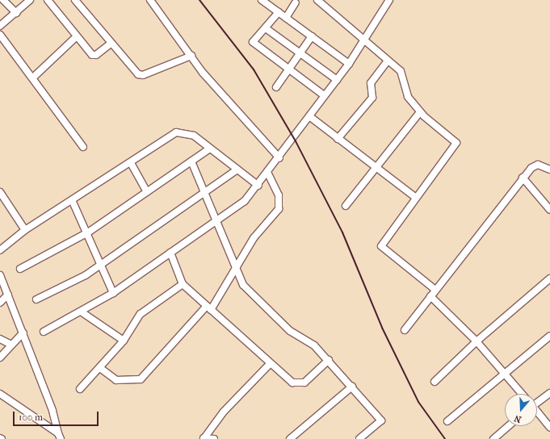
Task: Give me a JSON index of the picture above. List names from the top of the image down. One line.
{"scale_bar":"100 m","north":"bottom"}
